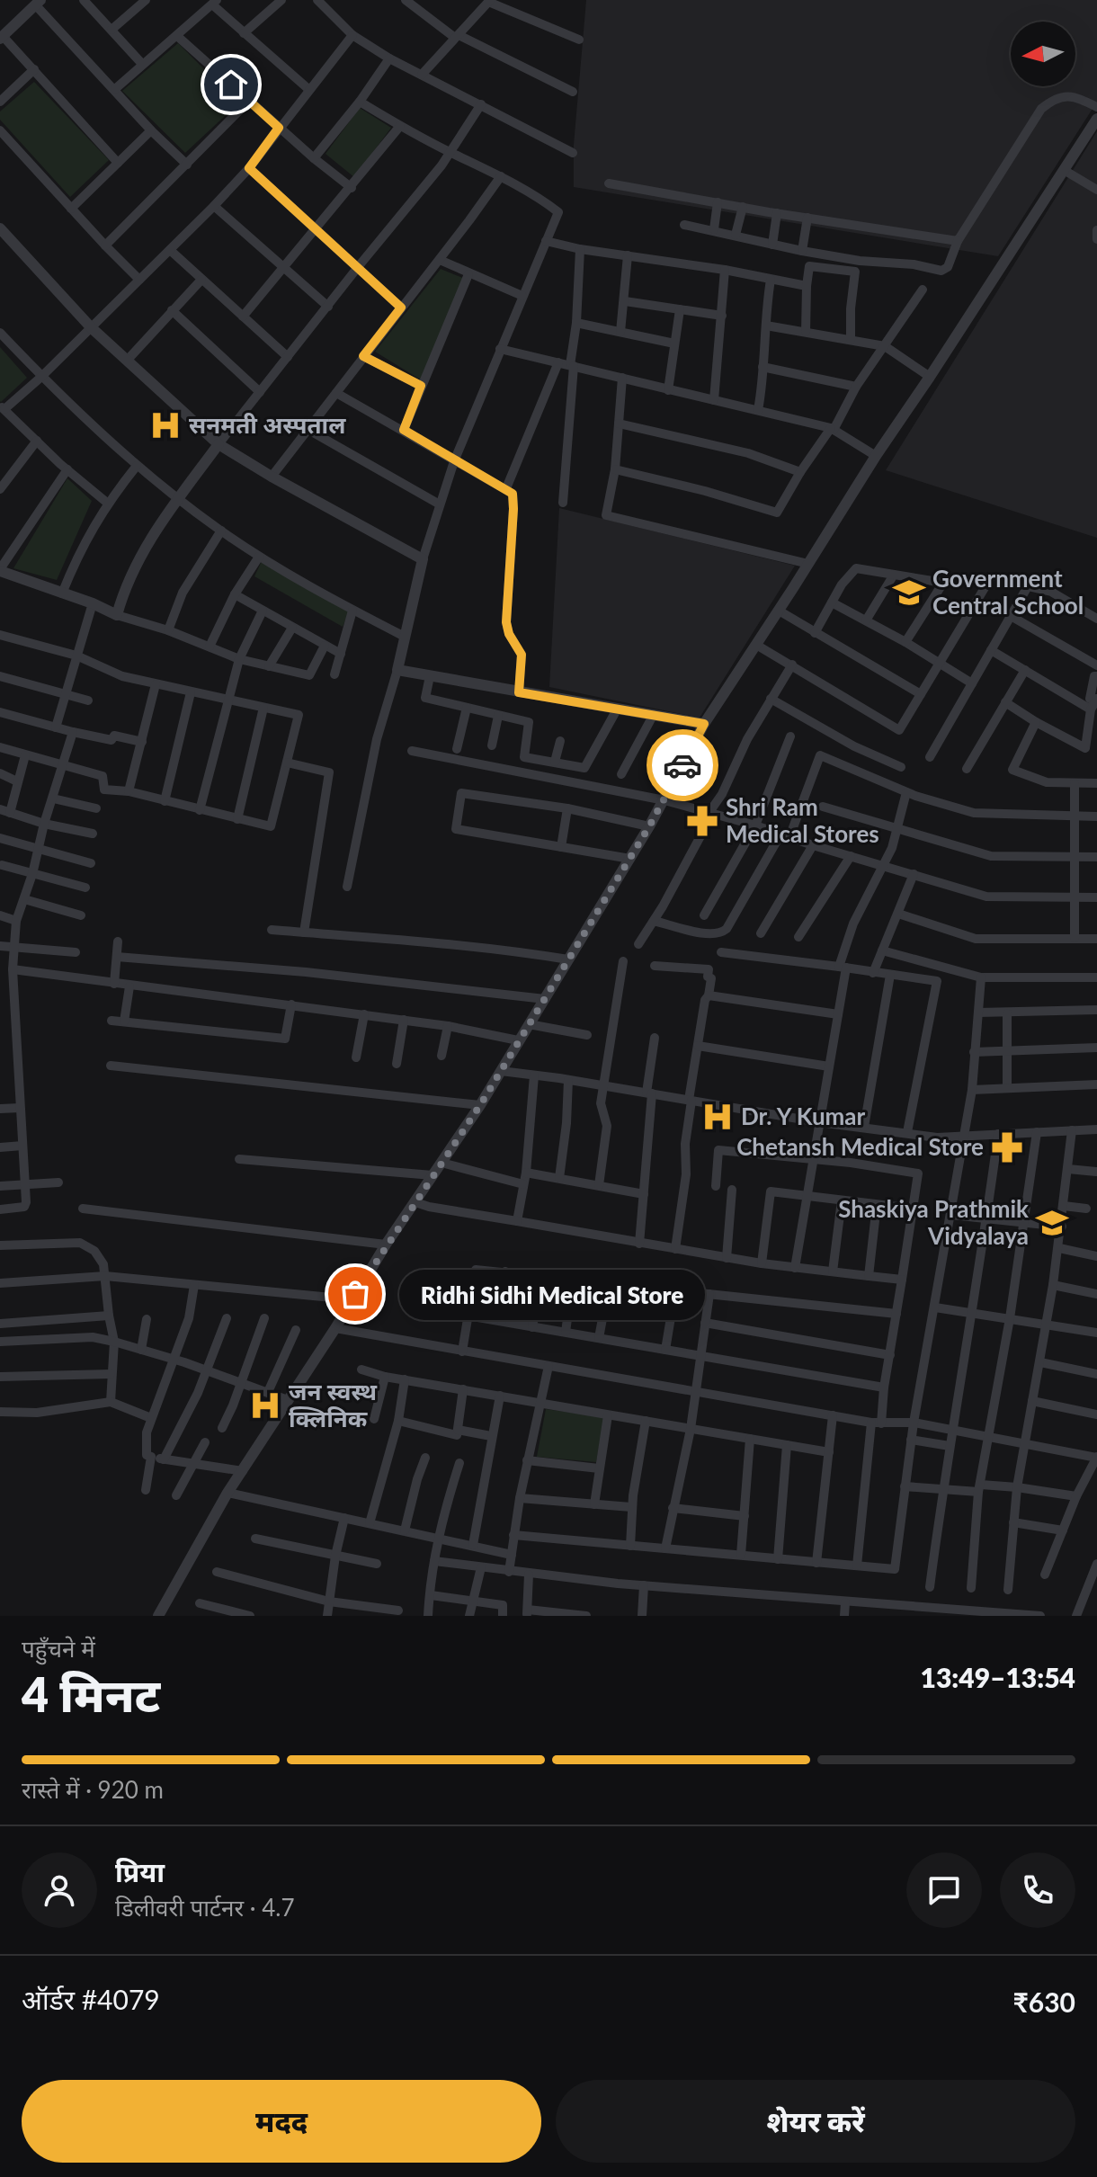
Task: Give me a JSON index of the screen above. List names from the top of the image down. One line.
{"places":{"hospital":["सनमती अस्पताल","Dr. Y Kumar","जन स्वस्थ क्लिनिक"],"school or university":["Government Central School","Shaskiya Prathmik Vidyalaya"],"pharmacy":["Shri Ram Medical Stores","Chetansh Medical Store"],"other":["Ridhi Sidhi Medical Store"]},"north":"left","page":{"bubble":"Ridhi Sidhi Medical Store","heading":["4 मिनट","पहुँचने में","13:49–13:54"],"panel":["प्रिया","डिलीवरी पार्टनर · 4.7","ऑर्डर #4079","₹630"],"bar":"रास्ते में · 920 m","buttons":["मदद","शेयर करें"]}}
